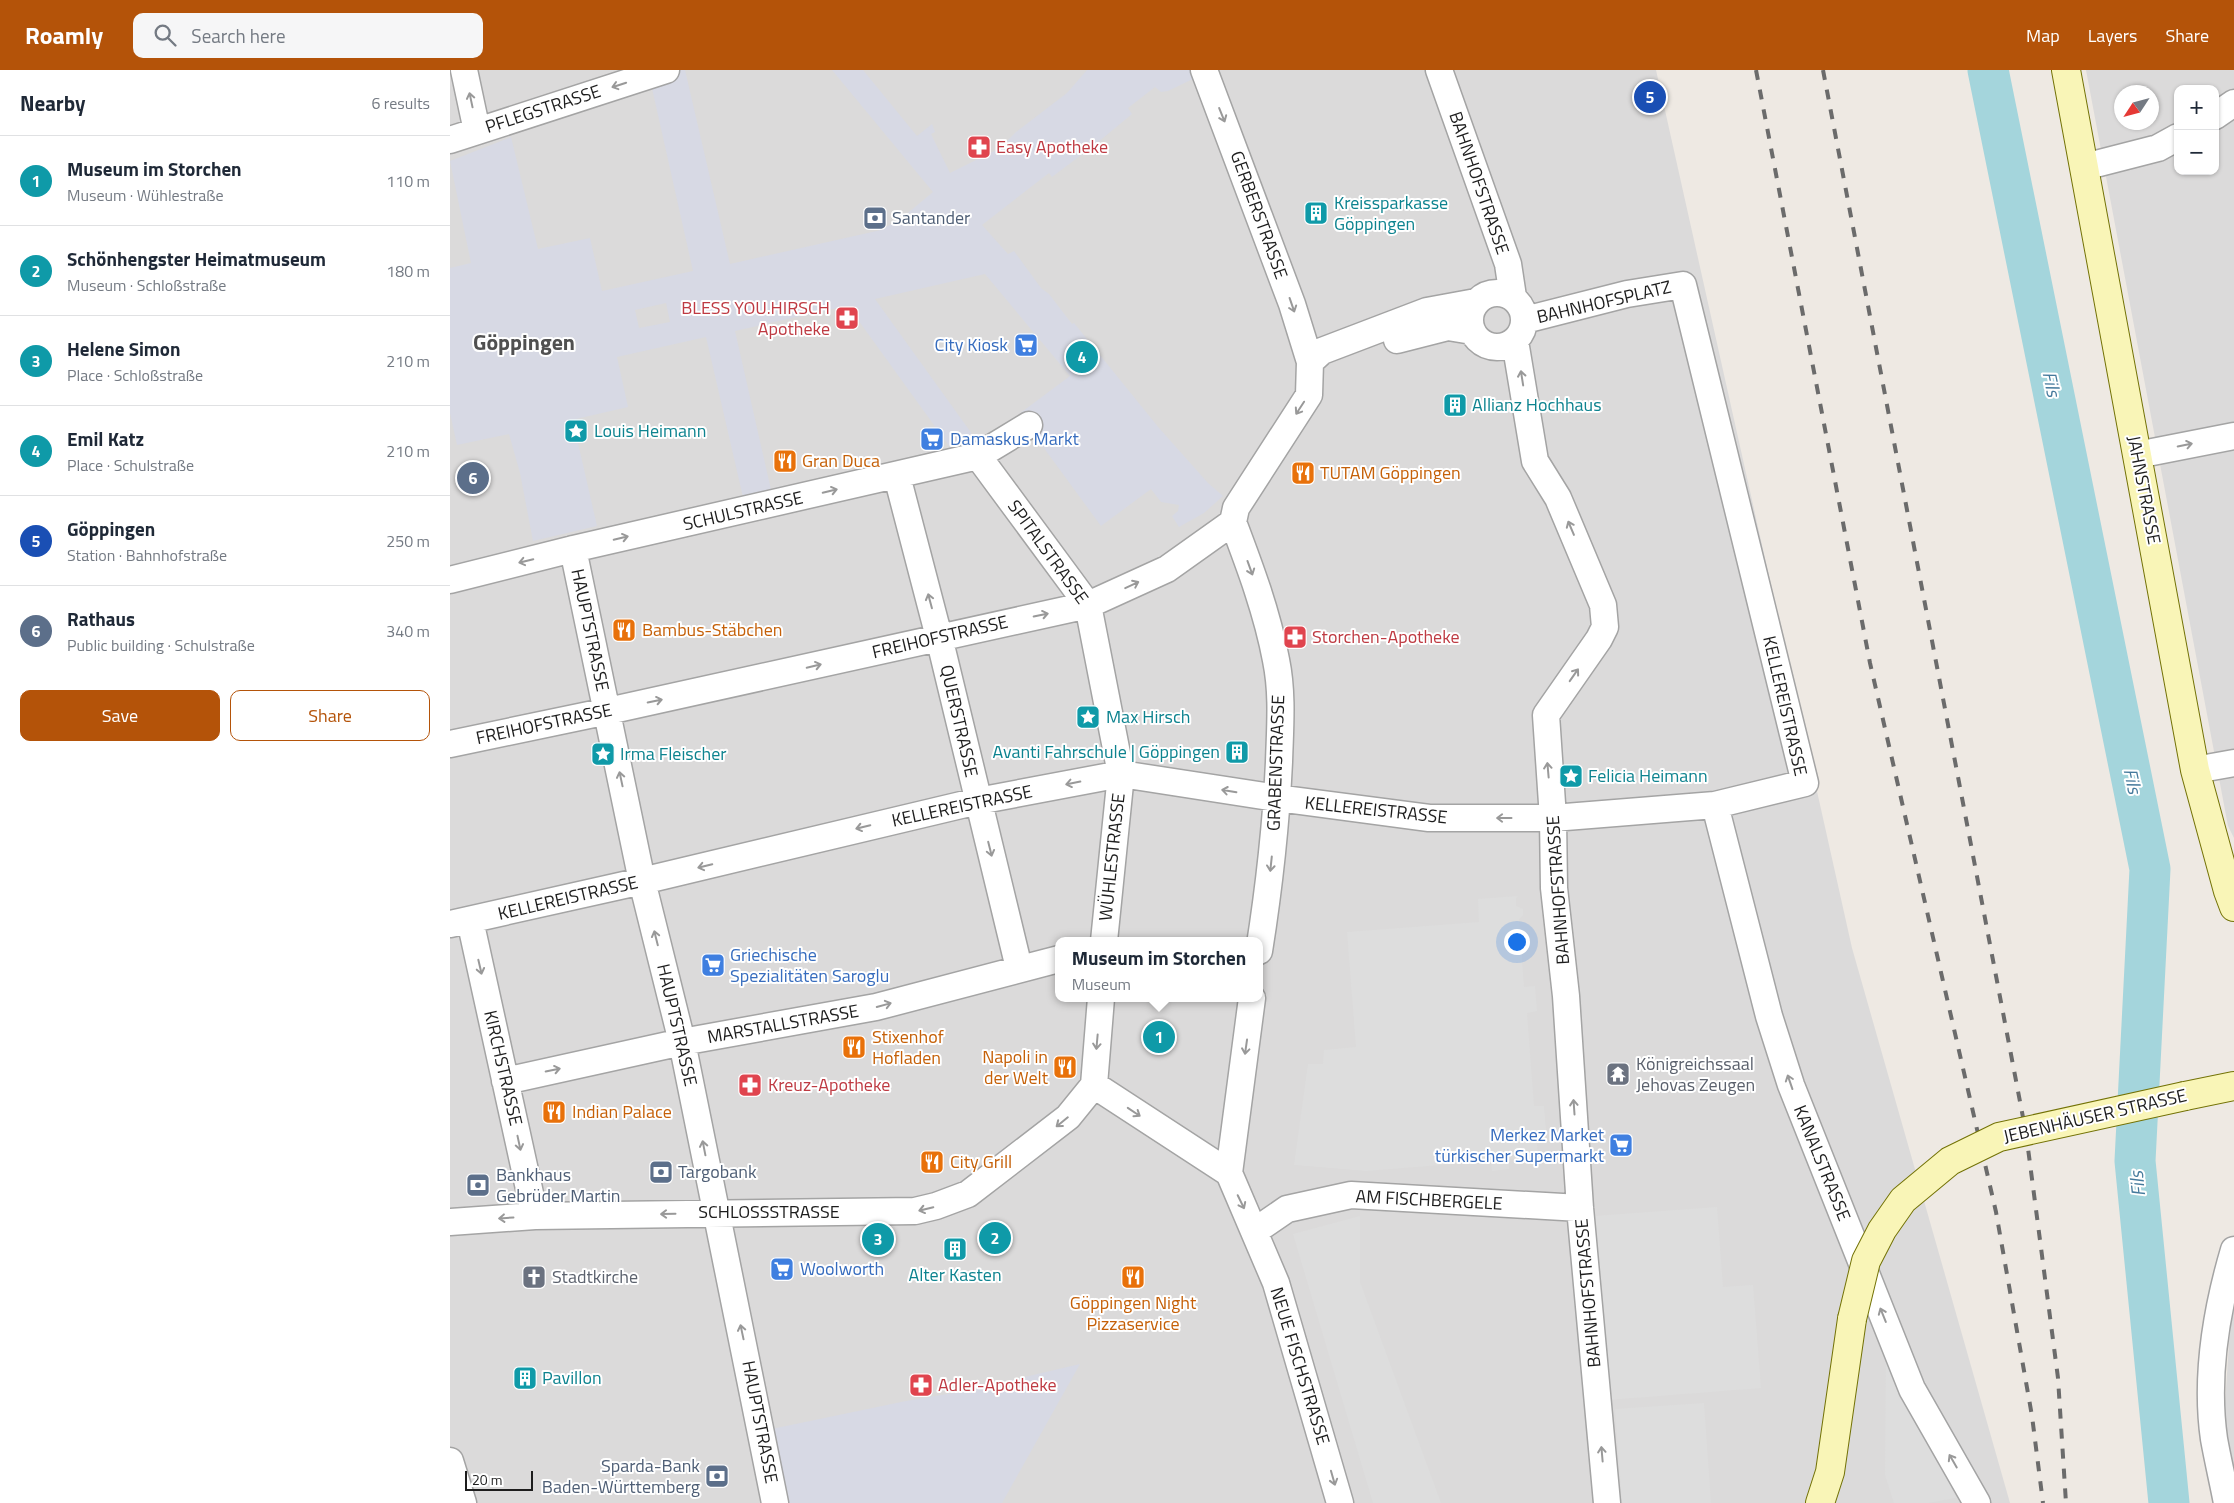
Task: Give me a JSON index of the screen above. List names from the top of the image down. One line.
{"streets":{"main road":["JAHNSTRASSE","JEBENHÄUSER STRASSE"],"street":["PFLEGSTRASSE","BAHNHOFSTRASSE","GERBERSTRASSE","BAHNHOFSPLATZ","SCHULSTRASSE","SPITALSTRASSE","HAUPTSTRASSE","FREIHOFSTRASSE","KELLEREISTRASSE","QUERSTRASSE","GRABENSTRASSE","WÜHLESTRASSE","MARSTALLSTRASSE","KIRCHSTRASSE","KANALSTRASSE","AM FISCHBERGELE","SCHLOSSSTRASSE","NEUE FISCHSTRASSE"]},"crossings":[["BAHNHOFSTRASSE","BAHNHOFSPLATZ"],["BAHNHOFSTRASSE","KELLEREISTRASSE"],["BAHNHOFSTRASSE","AM FISCHBERGELE"],["BAHNHOFSPLATZ","KELLEREISTRASSE"],["SCHULSTRASSE","SPITALSTRASSE"],["SCHULSTRASSE","HAUPTSTRASSE"],["SCHULSTRASSE","QUERSTRASSE"],["SPITALSTRASSE","FREIHOFSTRASSE"],["SPITALSTRASSE","KELLEREISTRASSE"],["SPITALSTRASSE","WÜHLESTRASSE"],["HAUPTSTRASSE","FREIHOFSTRASSE"],["HAUPTSTRASSE","KELLEREISTRASSE"],["HAUPTSTRASSE","MARSTALLSTRASSE"],["HAUPTSTRASSE","SCHLOSSSTRASSE"],["FREIHOFSTRASSE","QUERSTRASSE"],["FREIHOFSTRASSE","GRABENSTRASSE"],["KELLEREISTRASSE","QUERSTRASSE"],["KELLEREISTRASSE","GRABENSTRASSE"],["KELLEREISTRASSE","WÜHLESTRASSE"],["KELLEREISTRASSE","KIRCHSTRASSE"],["KELLEREISTRASSE","KANALSTRASSE"],["QUERSTRASSE","MARSTALLSTRASSE"],["MARSTALLSTRASSE","KIRCHSTRASSE"],["KIRCHSTRASSE","SCHLOSSSTRASSE"],["AM FISCHBERGELE","NEUE FISCHSTRASSE"]],"one_way":["PFLEGSTRASSE","BAHNHOFSTRASSE","GERBERSTRASSE","HAUPTSTRASSE","FREIHOFSTRASSE","KELLEREISTRASSE","GRABENSTRASSE","MARSTALLSTRASSE","KIRCHSTRASSE","KANALSTRASSE","SCHLOSSSTRASSE","NEUE FISCHSTRASSE"],"districts":["Göppingen"],"water":["Fils"],"places":{"pharmacy":["Easy Apotheke","BLESS YOU.HIRSCH Apotheke","Storchen-Apotheke","Kreuz-Apotheke","Adler-Apotheke"],"building":["Kreissparkasse Göppingen","Allianz Hochhaus","Avanti Fahrschule | Göppingen","Alter Kasten","Pavillon"],"bank":["Santander","Targobank","Bankhaus Gebrüder Martin","Sparda-Bank Baden-Württemberg"],"supermarket":["City Kiosk","Damaskus Markt","Griechische Spezialitäten Saroglu","Merkez Market türkischer Supermarkt","Woolworth"],"place":["Louis Heimann","Max Hirsch","Irma Fleischer","Felicia Heimann"],"restaurant":["Gran Duca","TUTAM Göppingen","Bambus-Stäbchen","Stixenhof Hofladen","Napoli in der Welt","Indian Palace","City Grill","Göppingen Night Pizzaservice"],"temple":["Königreichssaal Jehovas Zeugen"],"church":["Stadtkirche"]},"scale_bar":"20 m","north":"bottom left","page":{"header":"Roamly","search":"Search here","nav":["Map","Layers","Share"],"heading":["Nearby","6 results"],"pins":["5","4","6","1","2","3"],"map_buttons":["+","−"],"list":[{"mark":"1","name":"Museum im Storchen","note":"Museum · Wühlestraße","value":"110 m"},{"mark":"2","name":"Schönhengster Heimatmuseum","note":"Museum · Schloßstraße","value":"180 m"},{"mark":"3","name":"Helene Simon","note":"Place · Schloßstraße","value":"210 m"},{"mark":"4","name":"Emil Katz","note":"Place · Schulstraße","value":"210 m"},{"mark":"5","name":"Göppingen","note":"Station · Bahnhofstraße","value":"250 m"},{"mark":"6","name":"Rathaus","note":"Public building · Schulstraße","value":"340 m"}],"buttons":["Save","Share"],"popup":["Museum im Storchen","Museum"],"scale":"20 m"}}
